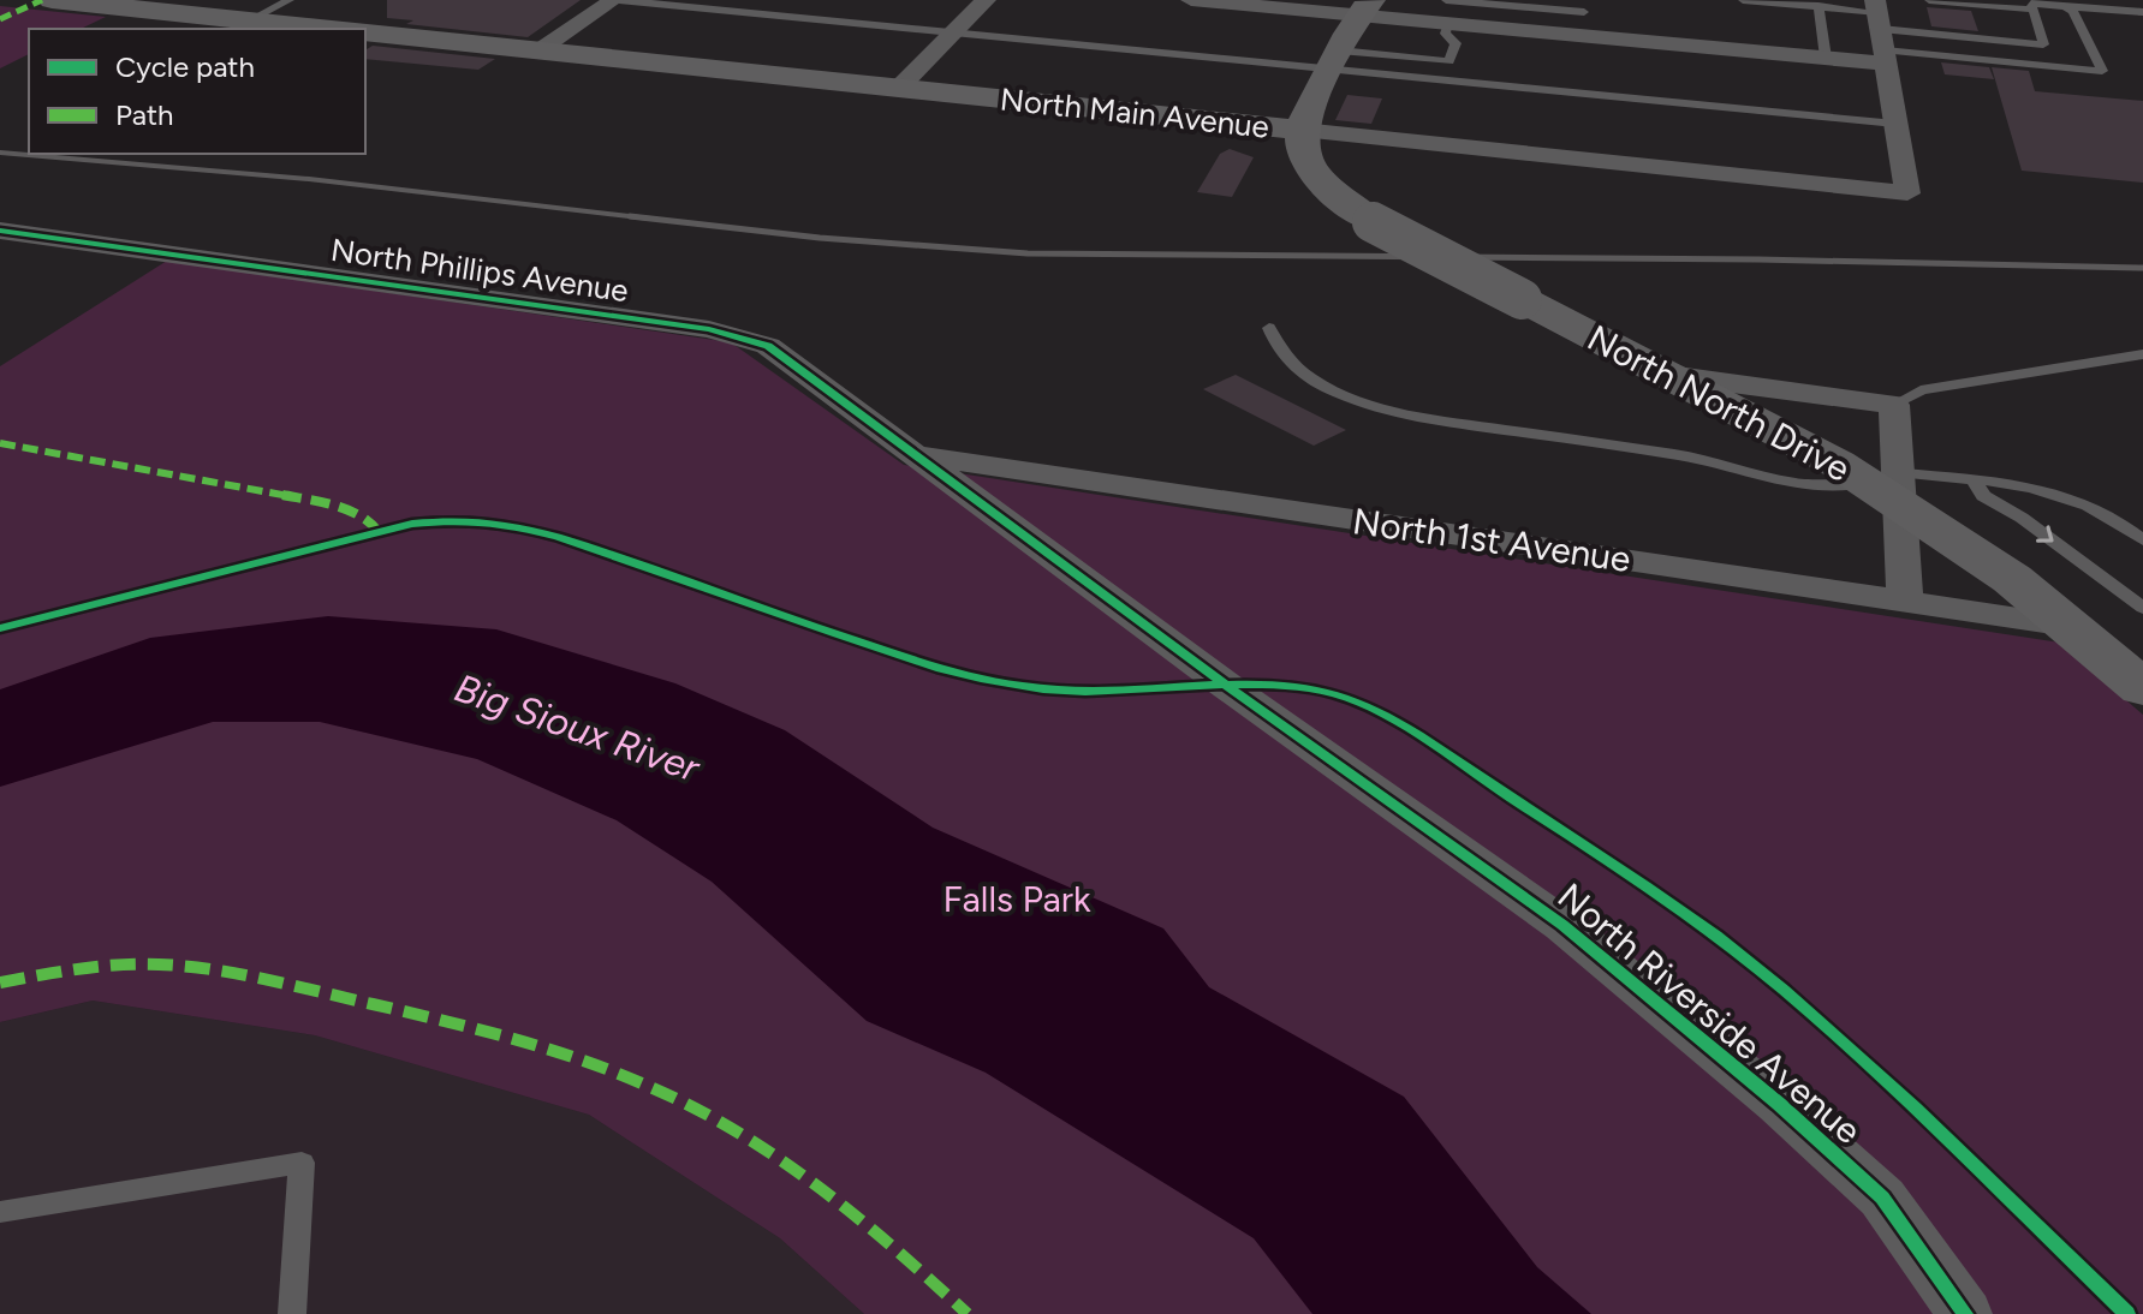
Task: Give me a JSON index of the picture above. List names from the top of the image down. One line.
{"streets":{"street":["North Main Avenue","North Phillips Avenue","North North Drive","North 1st Avenue","North Riverside Avenue"]},"crossings":[["North Main Avenue","North North Drive"],["North Phillips Avenue","North 1st Avenue"],["North Phillips Avenue","North Riverside Avenue"],["North North Drive","North 1st Avenue"],["North 1st Avenue","North Riverside Avenue"]],"water":["Big Sioux River"],"parks":["Falls Park"],"legend":["Cycle path","Path"]}
